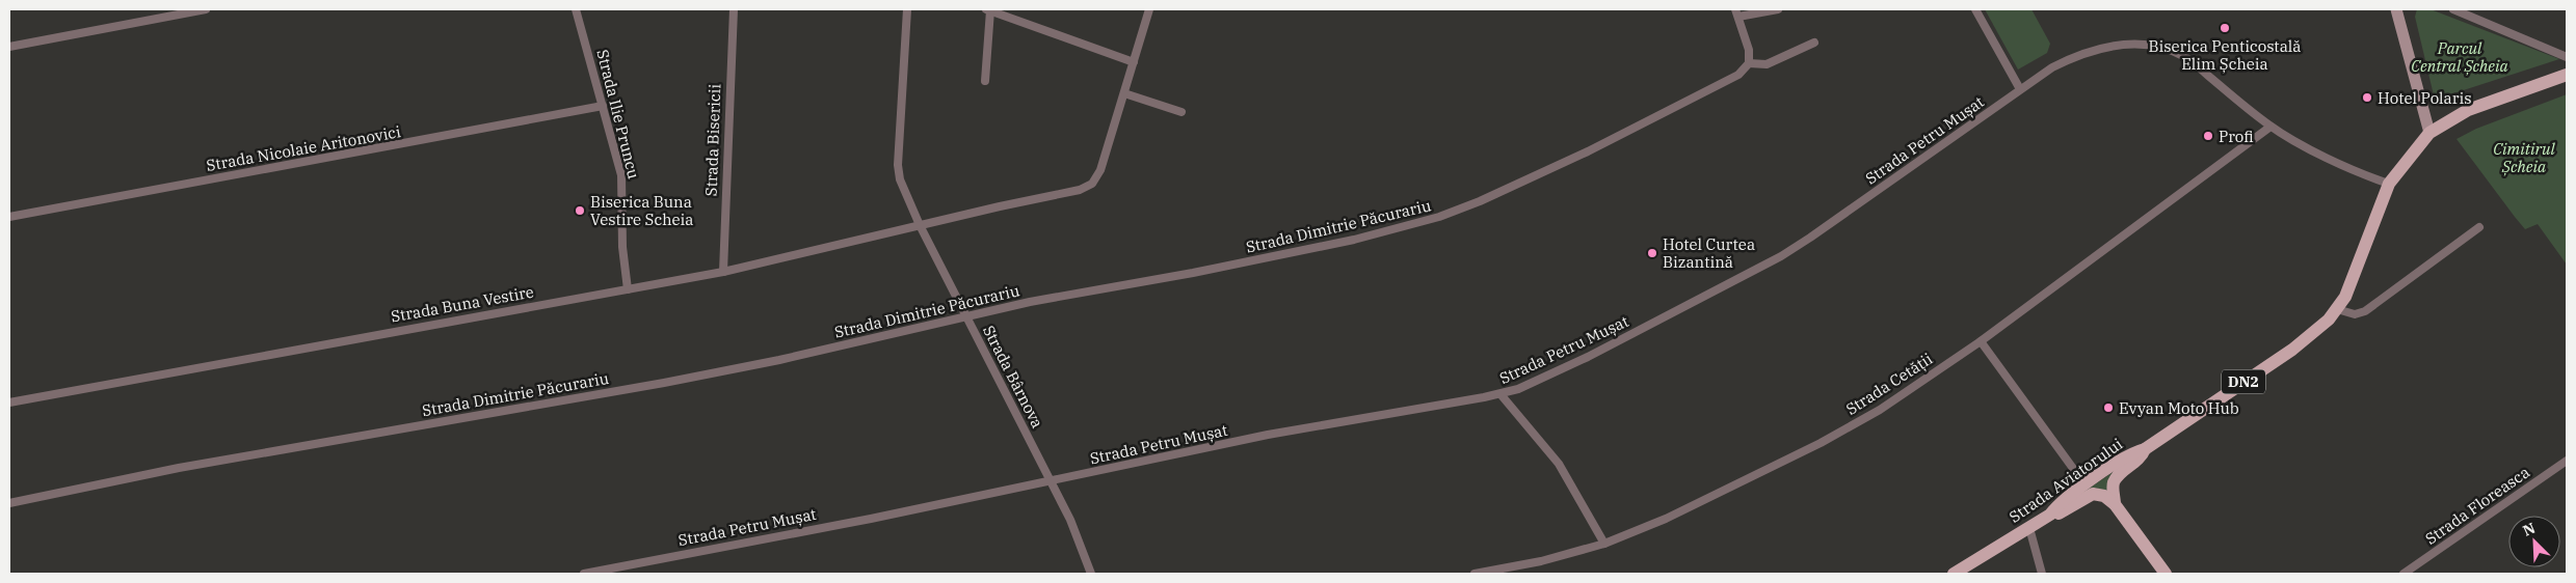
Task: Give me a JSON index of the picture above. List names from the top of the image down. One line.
{"streets":{"main road":["DN2","Strada Aviatorului"],"street":["Strada Ilie Pruncu","Strada Bisericii","Strada Petru Mușat","Strada Nicolaie Aritonovici","Strada Dimitrie Păcurariu","Strada Buna Vestire","Strada Bârnova","Strada Cetății","Strada Floreasca"]},"crossings":[["Strada Ilie Pruncu","Strada Nicolaie Aritonovici"],["Strada Ilie Pruncu","Strada Buna Vestire"],["Strada Bisericii","Strada Buna Vestire"],["Strada Petru Mușat","Strada Bârnova"],["Strada Petru Mușat","DN2"],["Strada Petru Mușat","Strada Cetății"],["Strada Dimitrie Păcurariu","Strada Bârnova"],["Strada Buna Vestire","Strada Bârnova"],["DN2","Strada Aviatorului"]],"parks":["Parcul Central Șcheia","Cimitirul Șcheia"],"places":["Biserica Penticostală Elim Șcheia","Hotel Polaris","Profi","Biserica Buna Vestire Scheia","Hotel Curtea Bizantină","Evyan Moto Hub"],"north":"top left"}
